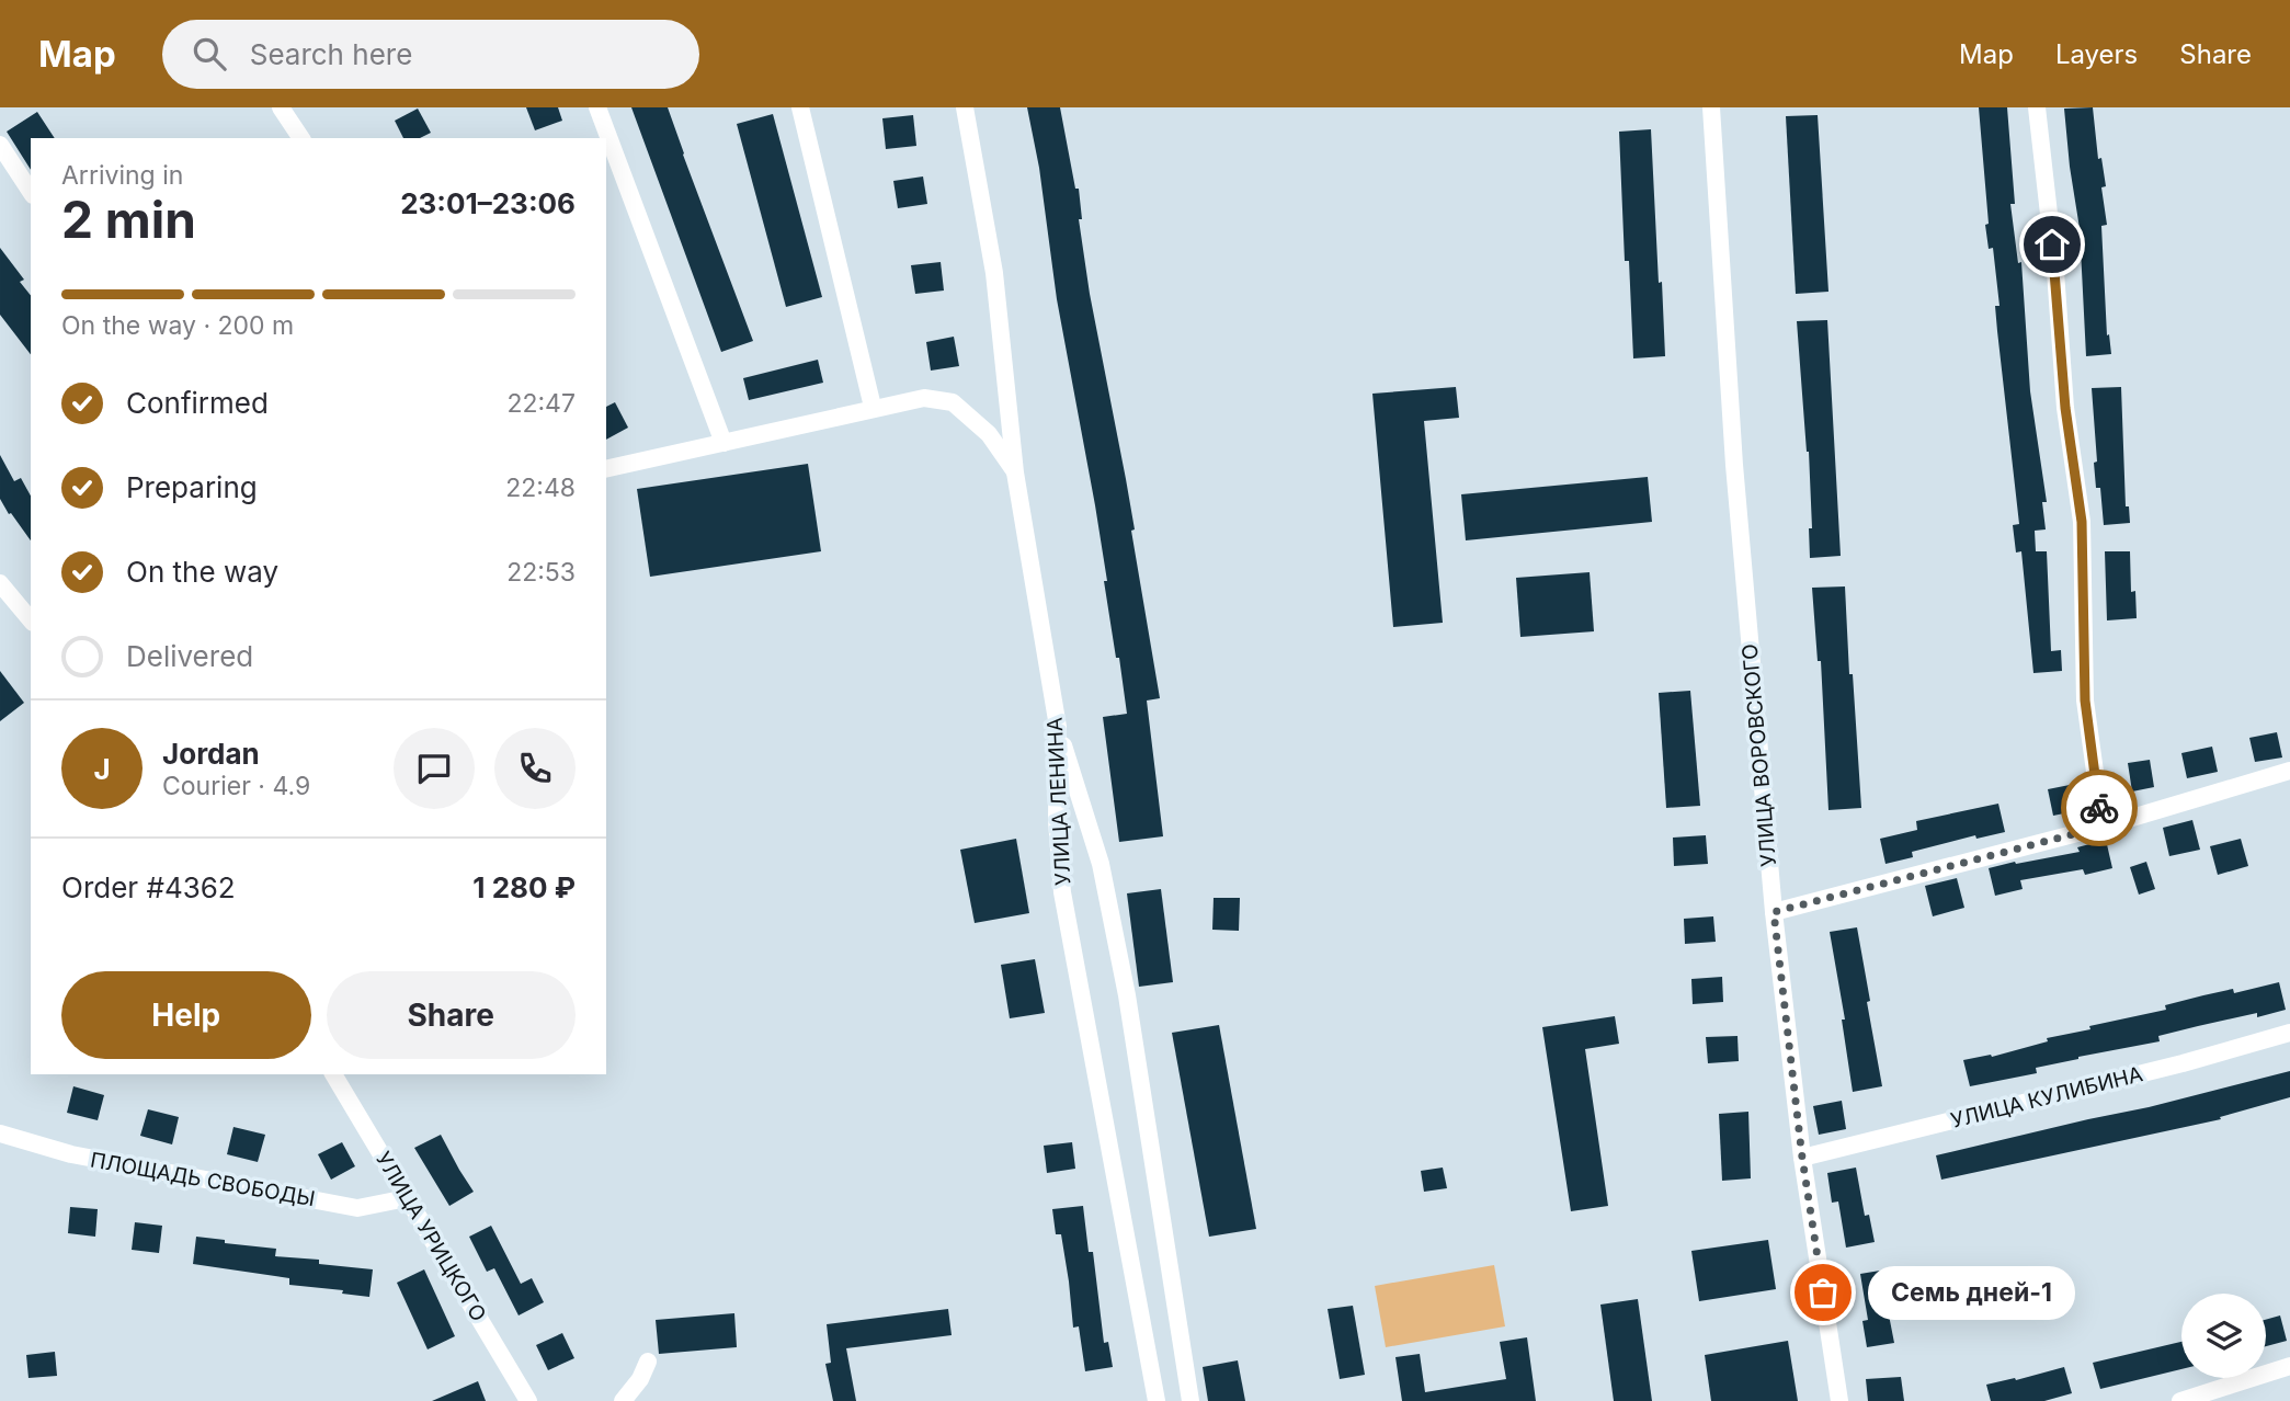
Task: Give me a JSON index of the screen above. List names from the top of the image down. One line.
{"streets":{"street":["УЛИЦА ВОРОВСКОГО","УЛИЦА ЛЕНИНА","УЛИЦА КУЛИБИНА","ПЛОЩАДЬ СВОБОДЫ","УЛИЦА УРИЦКОГО"]},"crossings":[["УЛИЦА ВОРОВСКОГО","УЛИЦА КУЛИБИНА"],["ПЛОЩАДЬ СВОБОДЫ","УЛИЦА УРИЦКОГО"]],"places":["Семь дней-1"],"page":{"header":"Map","search":"Search here","nav":["Map","Layers","Share"],"heading":["2 min","Arriving in","23:01–23:06"],"panel":["Jordan","Courier · 4.9","Order #4362","1 280 ₽"],"bar":"On the way · 200 m","list":[["Confirmed","22:47"],["Preparing","22:48"],["On the way","22:53"],"Delivered"],"round":"J","buttons":["Help","Share"],"bubble":"Семь дней-1"}}
